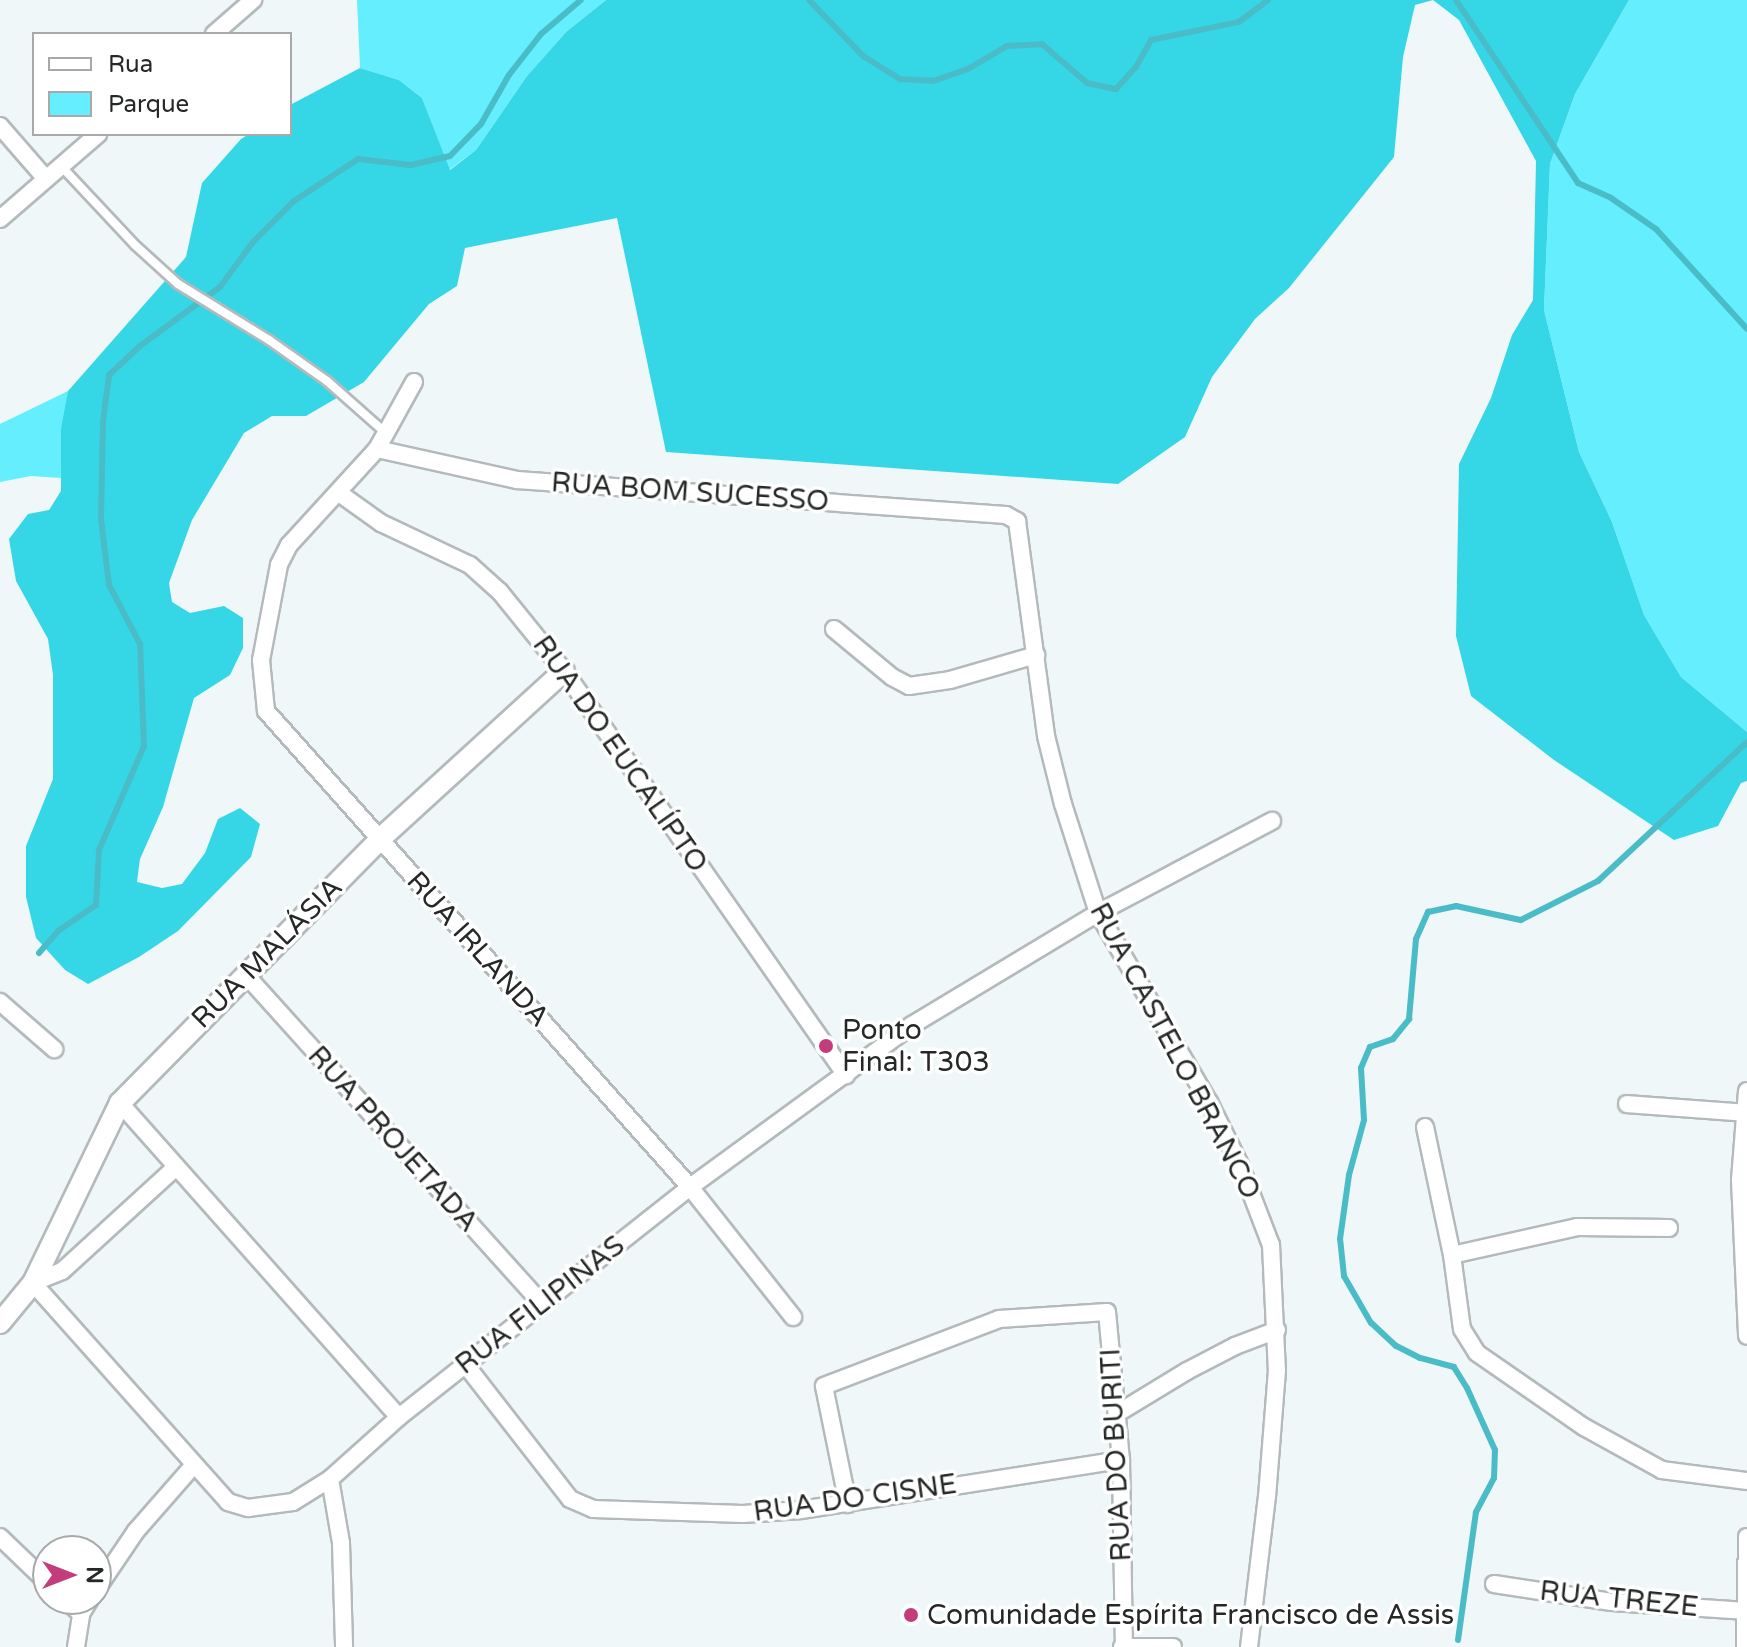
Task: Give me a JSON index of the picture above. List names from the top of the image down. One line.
{"streets":{"street":["RUA BOM SUCESSO","RUA DO EUCALÍPTO","RUA IRLANDA","RUA MALÁSIA","RUA CASTELO BRANCO","RUA PROJETADA","RUA FILIPINAS","RUA DO BURITI","RUA DO CISNE","RUA TREZE"]},"crossings":[["RUA BOM SUCESSO","RUA CASTELO BRANCO"],["RUA DO EUCALÍPTO","RUA IRLANDA"],["RUA DO EUCALÍPTO","RUA MALÁSIA"],["RUA DO EUCALÍPTO","RUA FILIPINAS"],["RUA IRLANDA","RUA MALÁSIA"],["RUA IRLANDA","RUA FILIPINAS"],["RUA MALÁSIA","RUA PROJETADA"],["RUA CASTELO BRANCO","RUA FILIPINAS"],["RUA PROJETADA","RUA FILIPINAS"],["RUA FILIPINAS","RUA DO CISNE"],["RUA DO BURITI","RUA DO CISNE"]],"places":["Ponto Final: T303","Comunidade Espírita Francisco de Assis"],"legend":["Rua","Parque"],"north":"right"}
